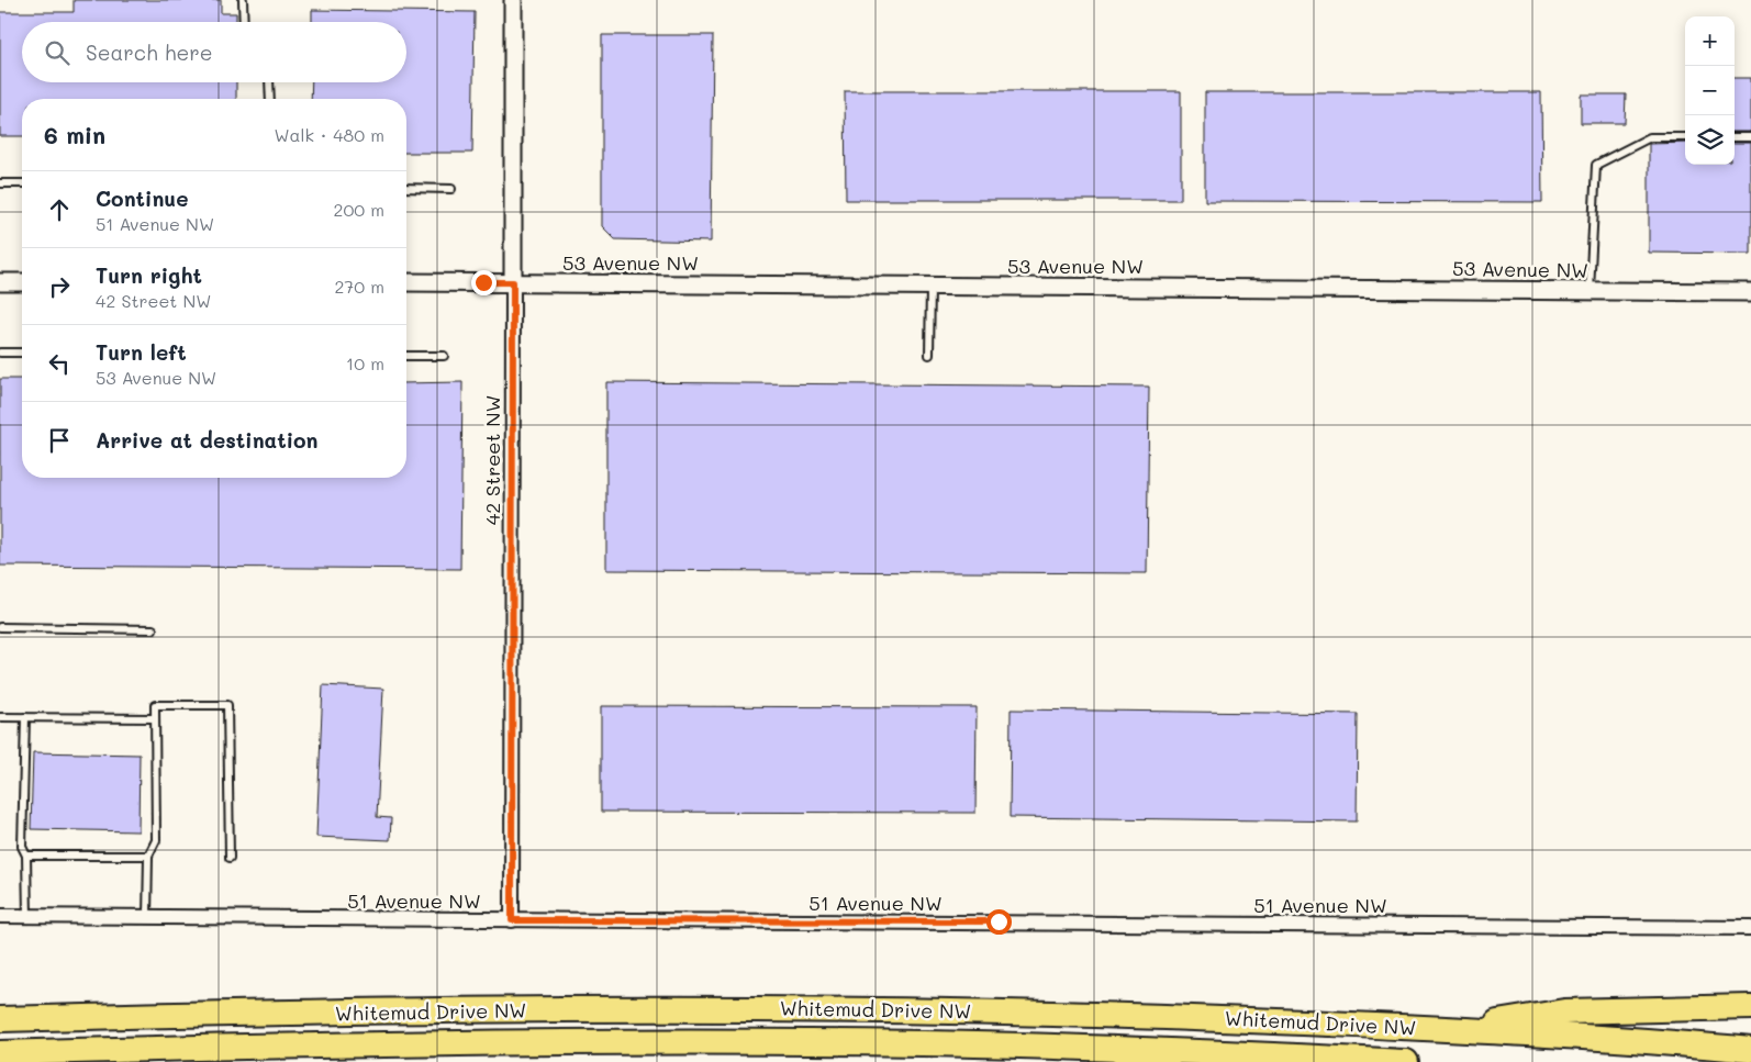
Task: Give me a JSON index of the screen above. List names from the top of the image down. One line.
{"streets":{"highway":["Whitemud Drive NW"],"street":["53 Avenue NW","42 Street NW","51 Avenue NW"]},"crossings":[["53 Avenue NW","42 Street NW"],["42 Street NW","51 Avenue NW"]],"page":{"map_buttons":["+","−"],"search":"Search here","heading":["6 min","Walk · 480 m"],"list":[["Continue","51 Avenue NW","200 m"],["Turn right","42 Street NW","270 m"],["Turn left","53 Avenue NW","10 m"],"Arrive at destination"]}}
